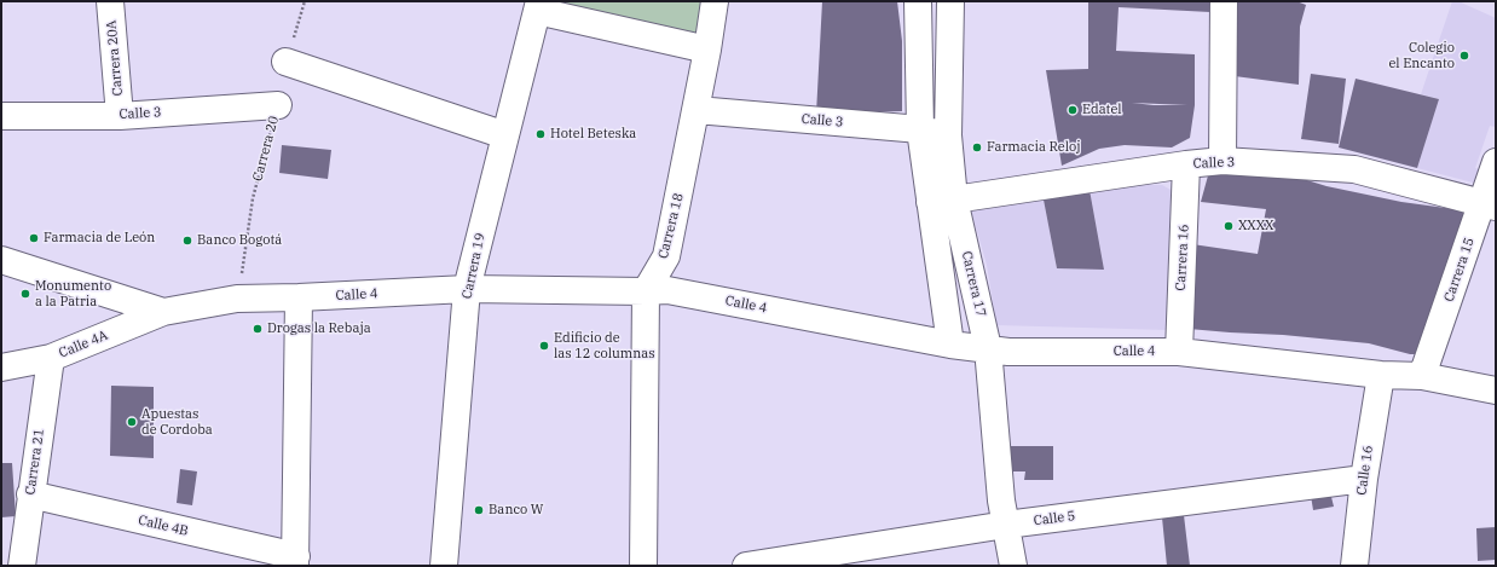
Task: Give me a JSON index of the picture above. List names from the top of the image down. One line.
{"streets":{"street":["Carrera 20A","Calle 3","Carrera 18","Carrera 16","Carrera 19","Carrera 15","Carrera 17","Calle 4","Calle 4A","Carrera 21","Calle 16","Calle 5","Calle 4B"],"path":["Carrera 20"]},"crossings":[["Carrera 20A","Calle 3"],["Calle 3","Carrera 20"],["Calle 3","Carrera 18"],["Calle 3","Carrera 16"],["Calle 3","Carrera 15"],["Calle 3","Carrera 17"],["Carrera 20","Calle 4"],["Carrera 18","Calle 4"],["Carrera 16","Calle 4"],["Carrera 19","Calle 4"],["Carrera 15","Calle 4"],["Carrera 17","Calle 4"],["Carrera 17","Calle 5"],["Calle 4","Calle 4A"],["Calle 4","Calle 16"],["Calle 4A","Carrera 21"],["Carrera 21","Calle 4B"],["Calle 16","Calle 5"]],"places":["Colegio el Encanto","Edatel","Hotel Beteska","Farmacia Reloj","XXXX","Farmacia de León","Banco Bogotá","Monumento a la Patria","Drogas la Rebaja","Edificio de las 12 columnas","Apuestas de Cordoba","Banco W"]}
